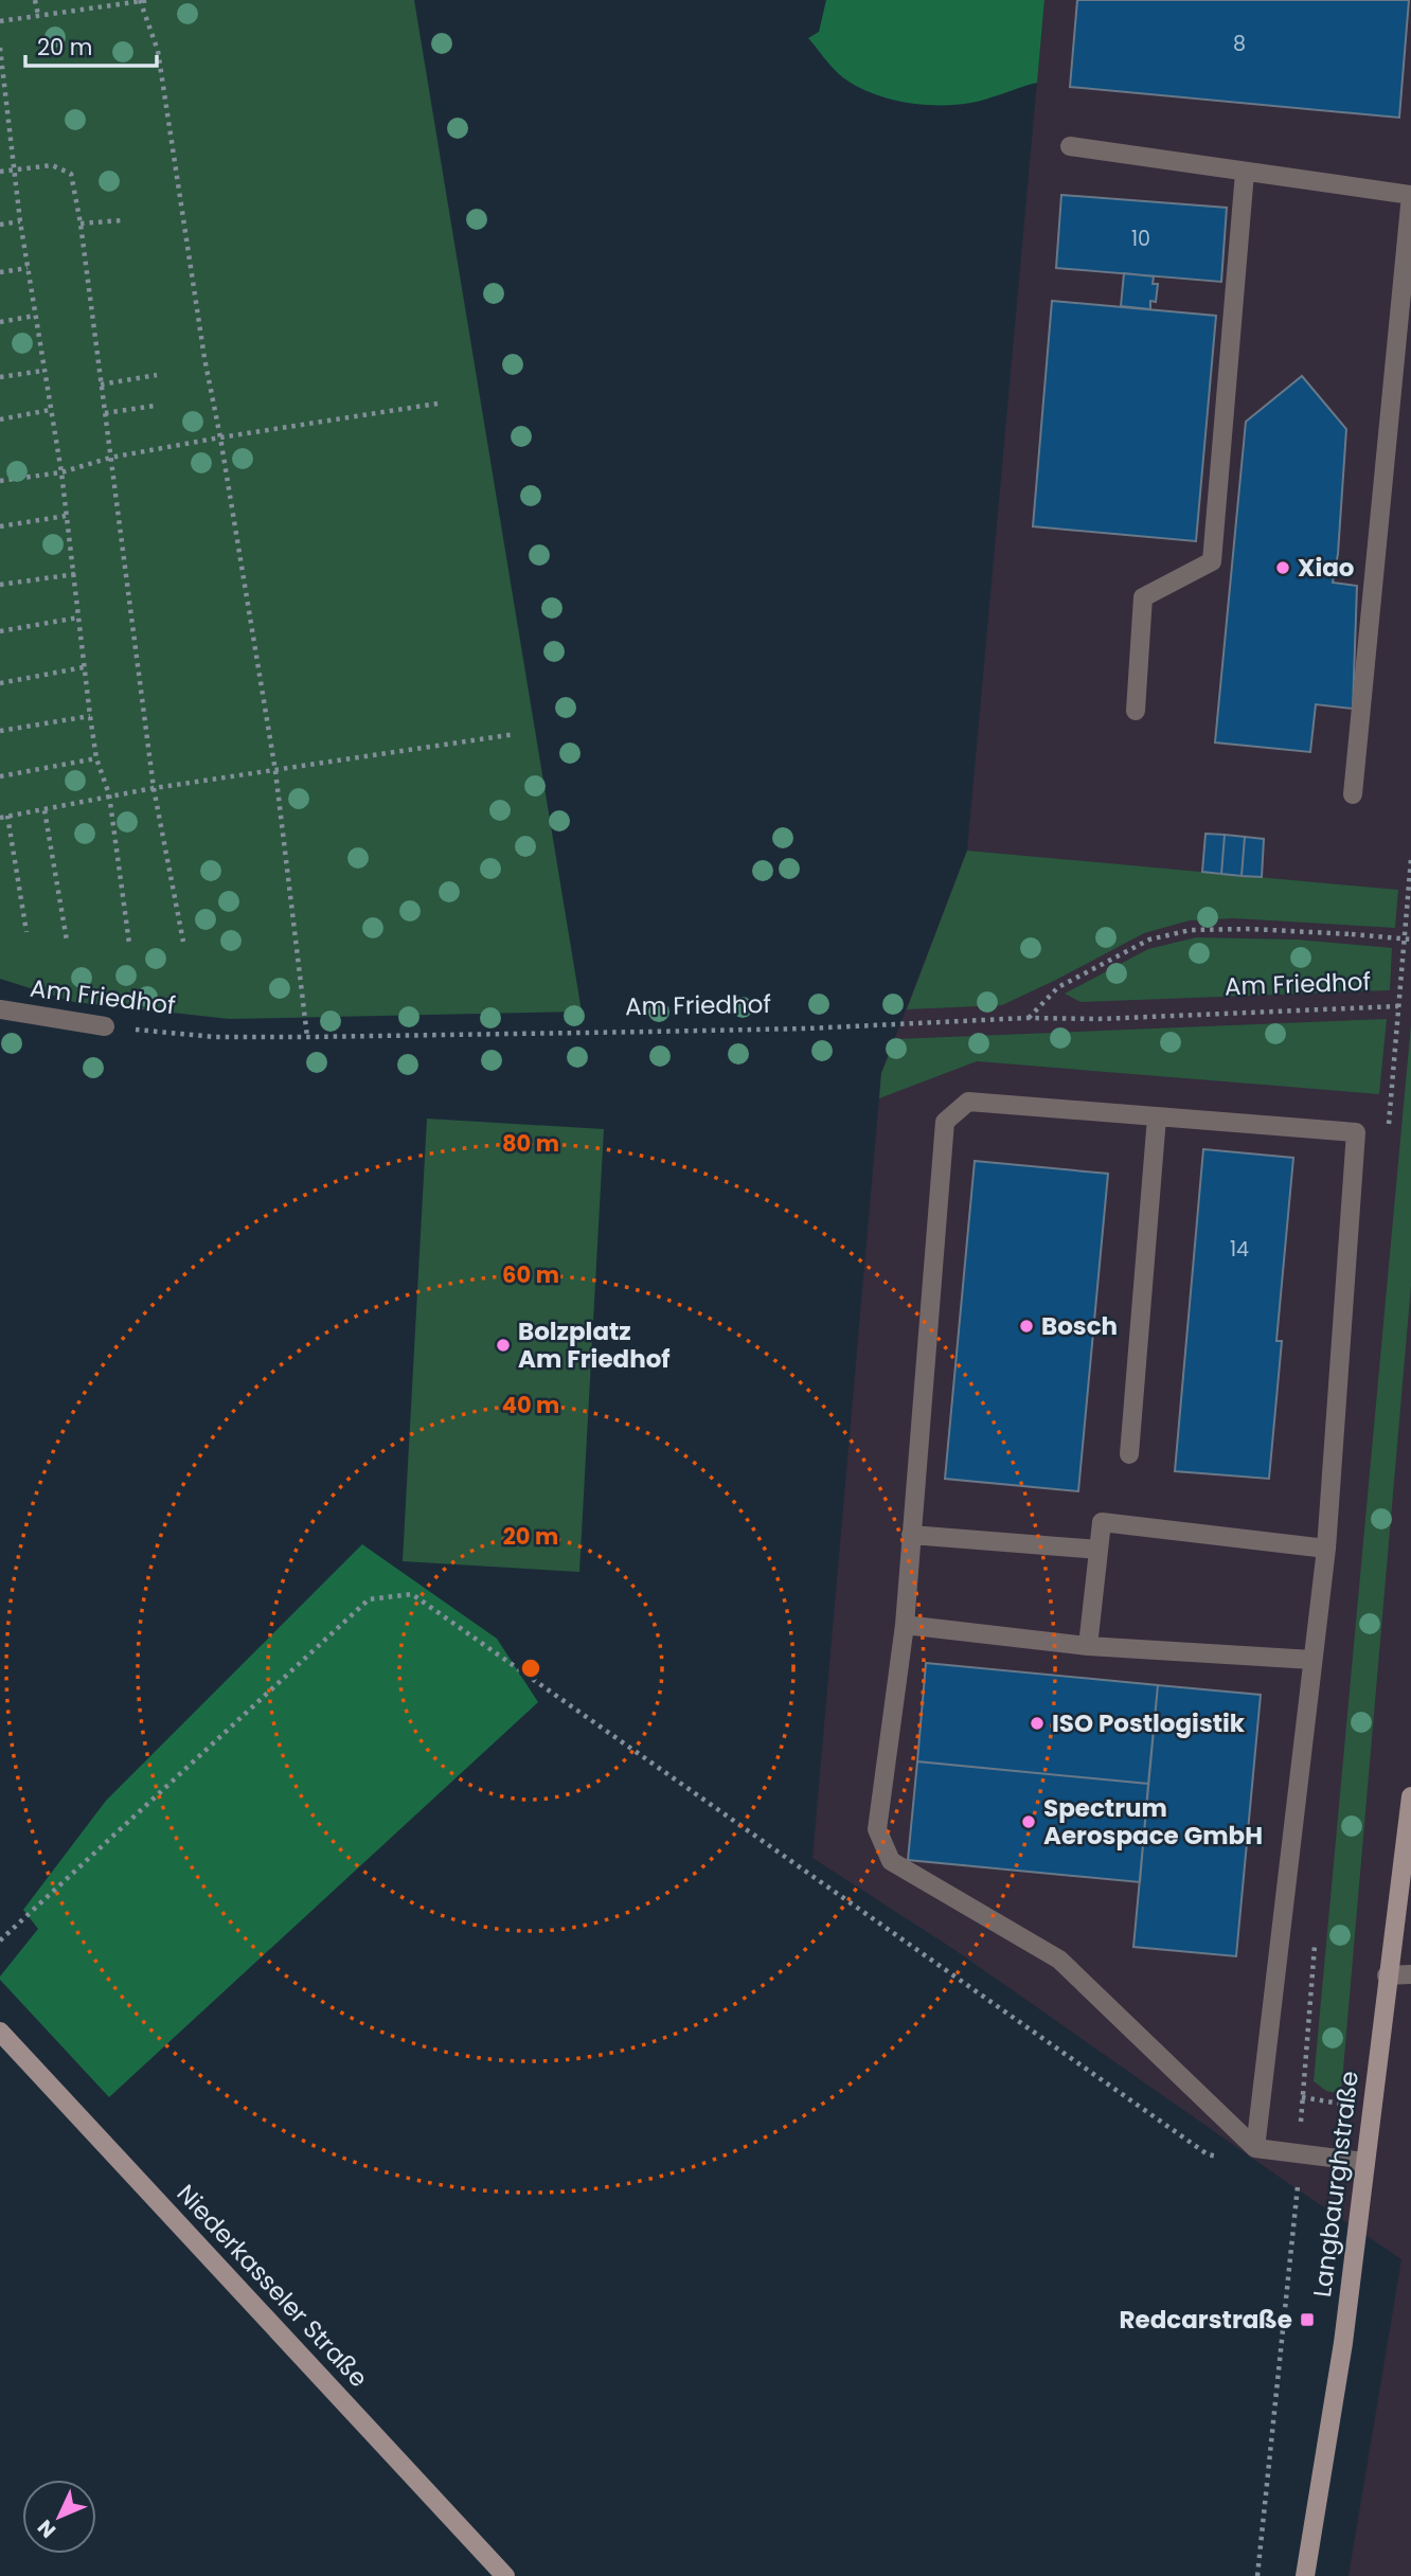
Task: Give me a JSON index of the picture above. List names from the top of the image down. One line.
{"streets":{"main road":["Langbaurghstraße","Niederkasseler Straße"],"street":["Am Friedhof"]},"places":{"other":["Xiao","Bosch","Bolzplatz Am Friedhof","ISO Postlogistik","Spectrum Aerospace GmbH"],"transit":["Redcarstraße"]},"house_numbers":["8","10","14"],"scale_bar":"20 m","north":"bottom left","rings":["80 m","60 m","40 m","20 m"]}
